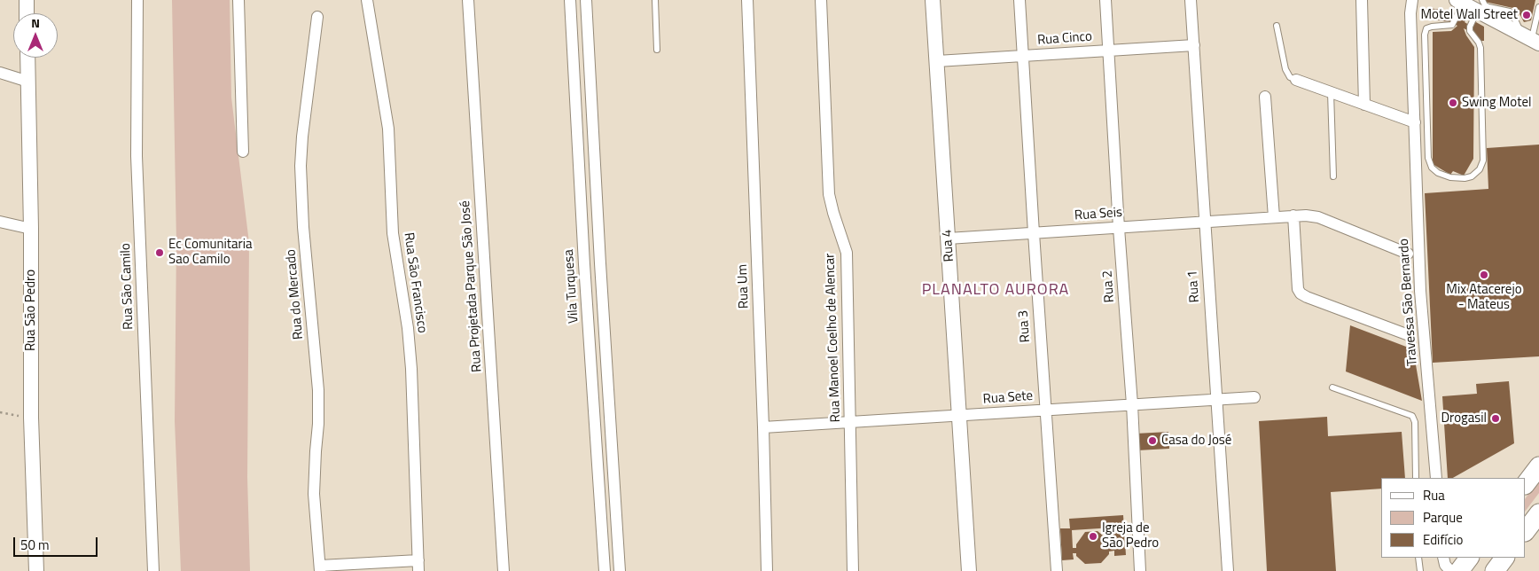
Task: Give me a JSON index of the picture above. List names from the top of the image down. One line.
{"streets":{"street":["Rua Cinco","Rua Seis","Rua 4","Rua São Francisco","Rua São Camilo","Rua Projetada Parque São José","Vila Turquesa","Rua Um","Rua 2","Rua 1","Rua do Mercado","Travessa São Bernardo","Rua São Pedro","Rua 3","Rua Manoel Coelho de Alencar","Rua Sete"]},"crossings":[["Rua Cinco","Rua 4"],["Rua Cinco","Rua 2"],["Rua Cinco","Rua 1"],["Rua Cinco","Rua 3"],["Rua Seis","Rua 4"],["Rua Seis","Rua 2"],["Rua Seis","Rua 1"],["Rua Seis","Rua 3"],["Rua 4","Rua Sete"],["Rua Um","Rua Sete"],["Rua 2","Rua Sete"],["Rua 1","Rua Sete"],["Rua 3","Rua Sete"],["Rua Manoel Coelho de Alencar","Rua Sete"]],"districts":["PLANALTO AURORA"],"places":["Motel Wall Street","Swing Motel","Ec Comunitaria Sao Camilo","Mix Atacerejo - Mateus","Drogasil","Casa do José","Igreja de São Pedro"],"legend":["Rua","Parque","Edifício"],"scale_bar":"50 m","north":"top"}
